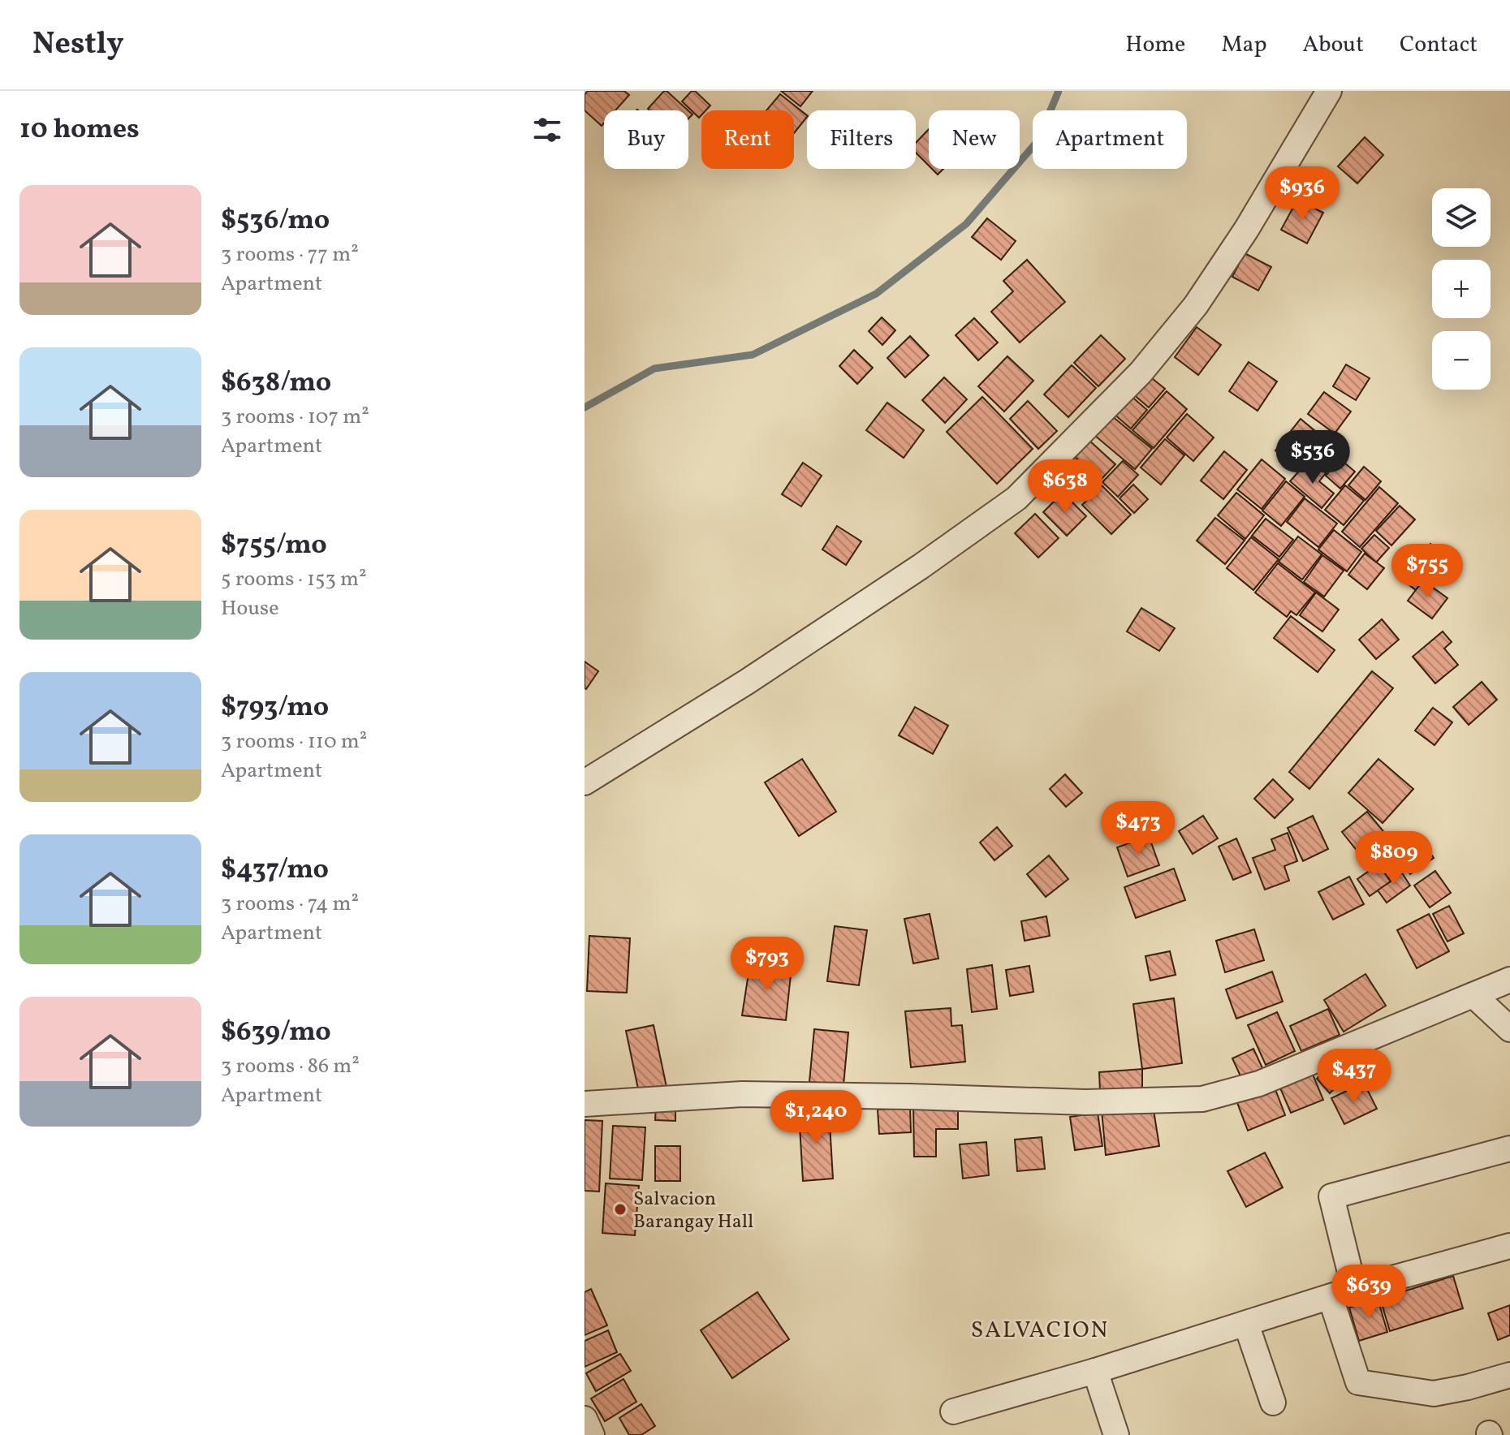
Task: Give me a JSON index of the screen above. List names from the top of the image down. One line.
{"districts":["SALVACION"],"places":["Salvacion Barangay Hall"],"page":{"header":"Nestly","nav":["Home","Map","About","Contact"],"heading":"10 homes","chip":["Buy","Rent","Filters","New","Apartment"],"price":["$936","$536","$638","$755","$473","$809","$793","$437","$1,240","$639"],"list":[{"name":"$536/mo","note":"3 rooms · 77 m² · Apartment"},{"name":"$638/mo","note":"3 rooms · 107 m² · Apartment"},{"name":"$755/mo","note":"5 rooms · 153 m² · House"},{"name":"$793/mo","note":"3 rooms · 110 m² · Apartment"},{"name":"$437/mo","note":"3 rooms · 74 m² · Apartment"},{"name":"$639/mo","note":"3 rooms · 86 m² · Apartment"}],"map_buttons":["+","−"]}}
